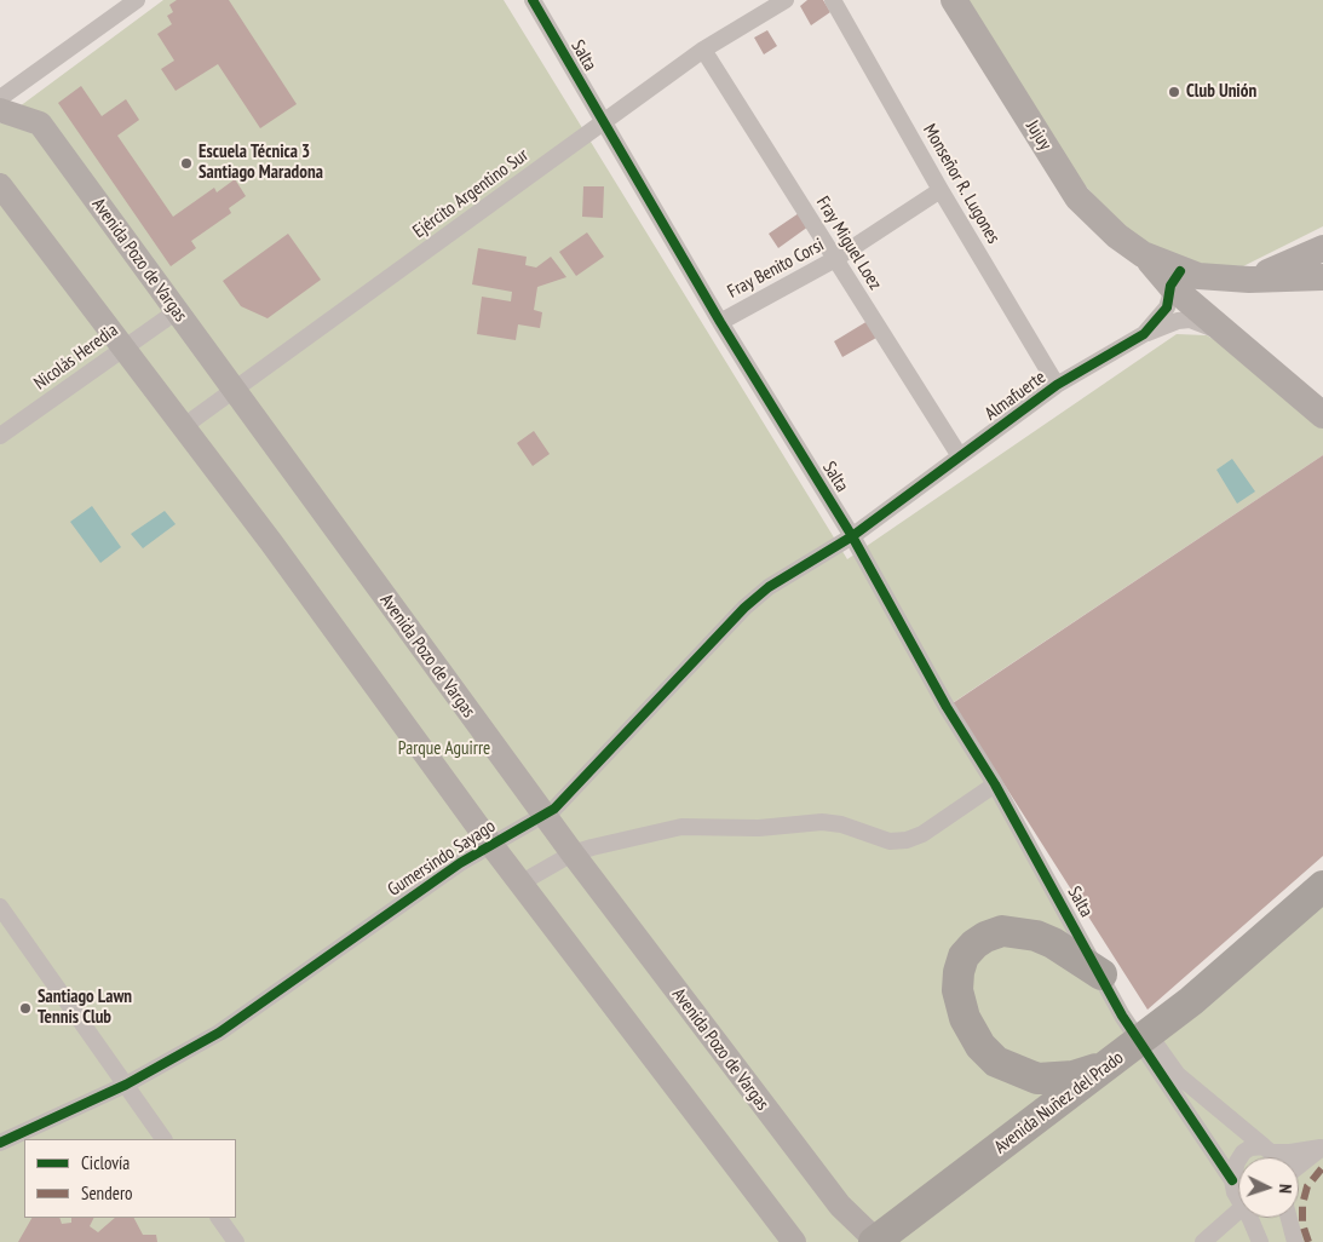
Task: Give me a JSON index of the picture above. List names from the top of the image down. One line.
{"streets":{"highway":["Avenida Nuñez del Prado"],"main road":["Jujuy","Avenida Pozo de Vargas"],"street":["Salta","Monseñor R. Lugones","Ejército Argentino Sur","Fray Miguel Loez","Fray Benito Corsi","Nicolás Heredia","Almafuerte","Gumersindo Sayago"]},"crossings":[["Salta","Ejército Argentino Sur"],["Salta","Fray Benito Corsi"],["Salta","Almafuerte"],["Salta","Gumersindo Sayago"],["Jujuy","Almafuerte"],["Monseñor R. Lugones","Fray Benito Corsi"],["Monseñor R. Lugones","Almafuerte"],["Ejército Argentino Sur","Fray Miguel Loez"],["Ejército Argentino Sur","Avenida Pozo de Vargas"],["Fray Miguel Loez","Fray Benito Corsi"],["Fray Miguel Loez","Almafuerte"],["Avenida Pozo de Vargas","Nicolás Heredia"],["Avenida Pozo de Vargas","Gumersindo Sayago"],["Avenida Pozo de Vargas","Avenida Nuñez del Prado"],["Almafuerte","Gumersindo Sayago"]],"parks":["Parque Aguirre"],"places":["Club Unión","Escuela Técnica 3 Santiago Maradona","Santiago Lawn Tennis Club"],"legend":["Ciclovía","Sendero"],"north":"right"}
